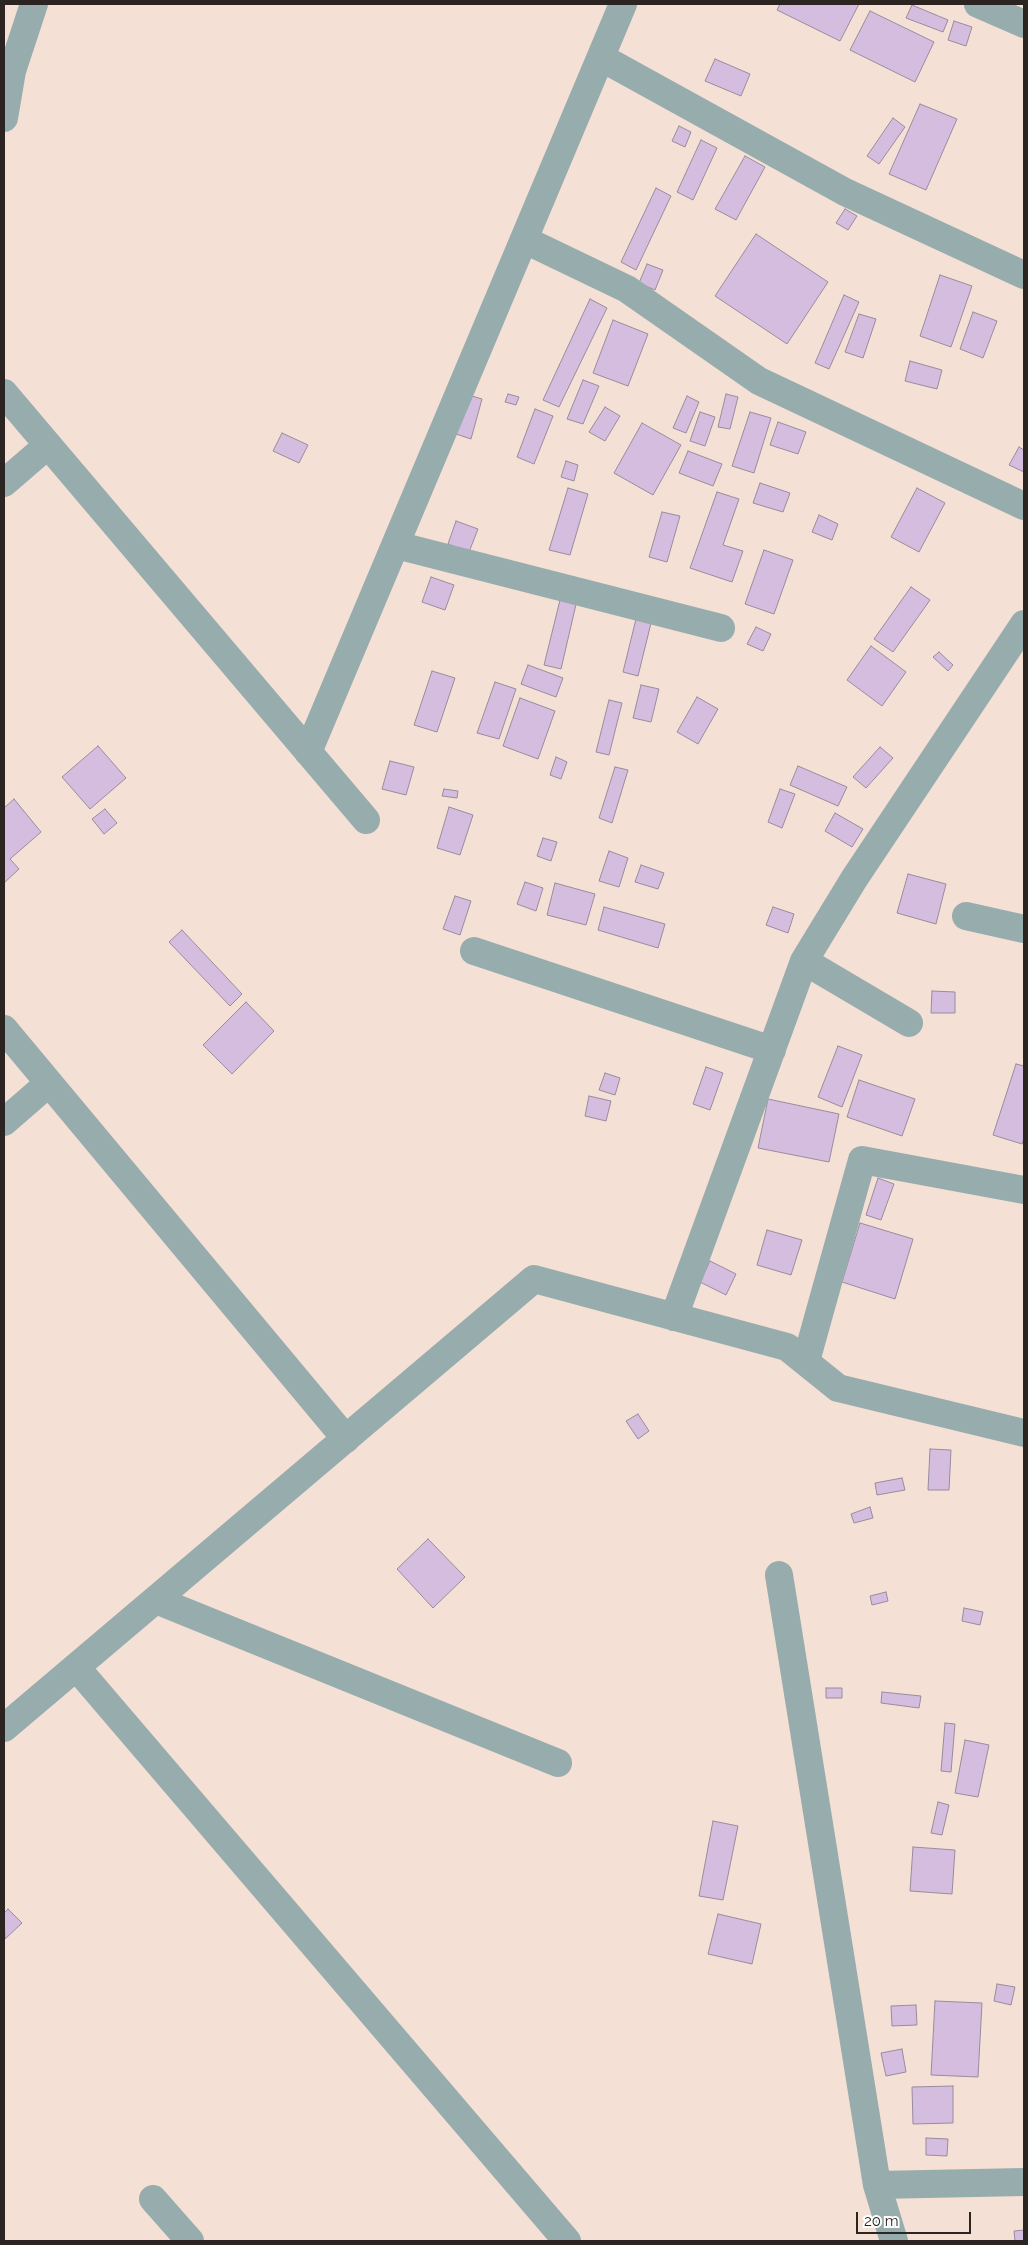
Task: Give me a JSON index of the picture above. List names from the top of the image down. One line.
{"scale_bar":"20 m"}
